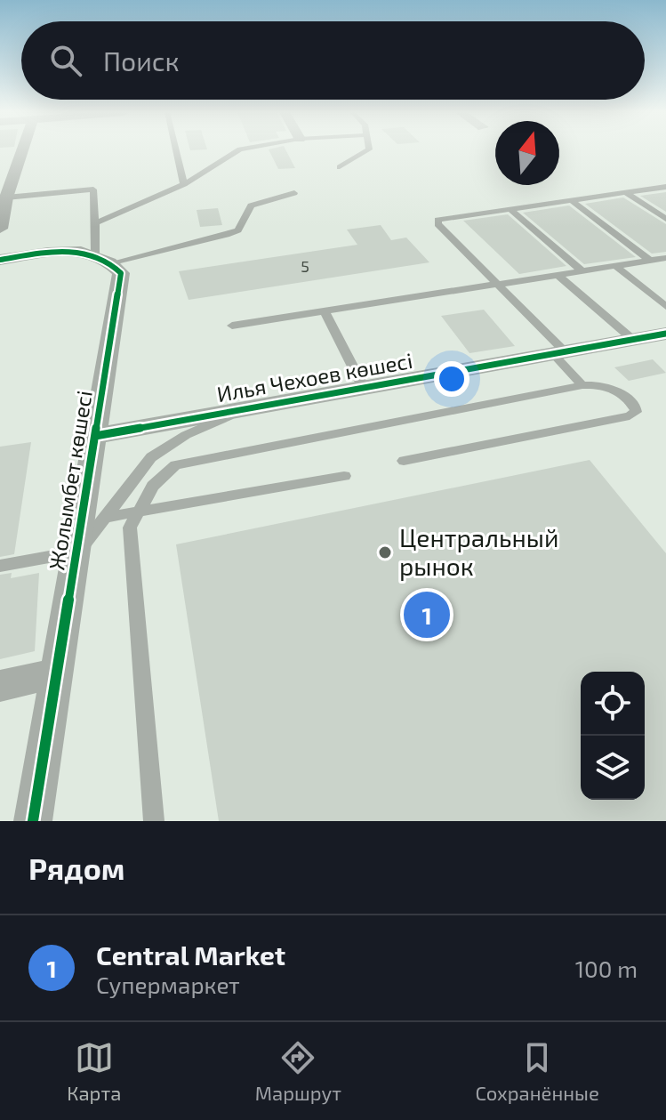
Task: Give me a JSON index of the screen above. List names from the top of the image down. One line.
{"streets":{"street":["Илья Чехоев көшесі","Жолымбет көшесі"]},"crossings":[["Илья Чехоев көшесі","Жолымбет көшесі"]],"places":["Центральный рынок"],"house_numbers":["5"],"north":"top","page":{"search":"Поиск","pins":"1","heading":"Рядом","list":[{"mark":"1","name":"Central Market","note":"Супермаркет","value":"100 m"}],"nav":["Карта","Маршрут","Сохранённые"]}}
